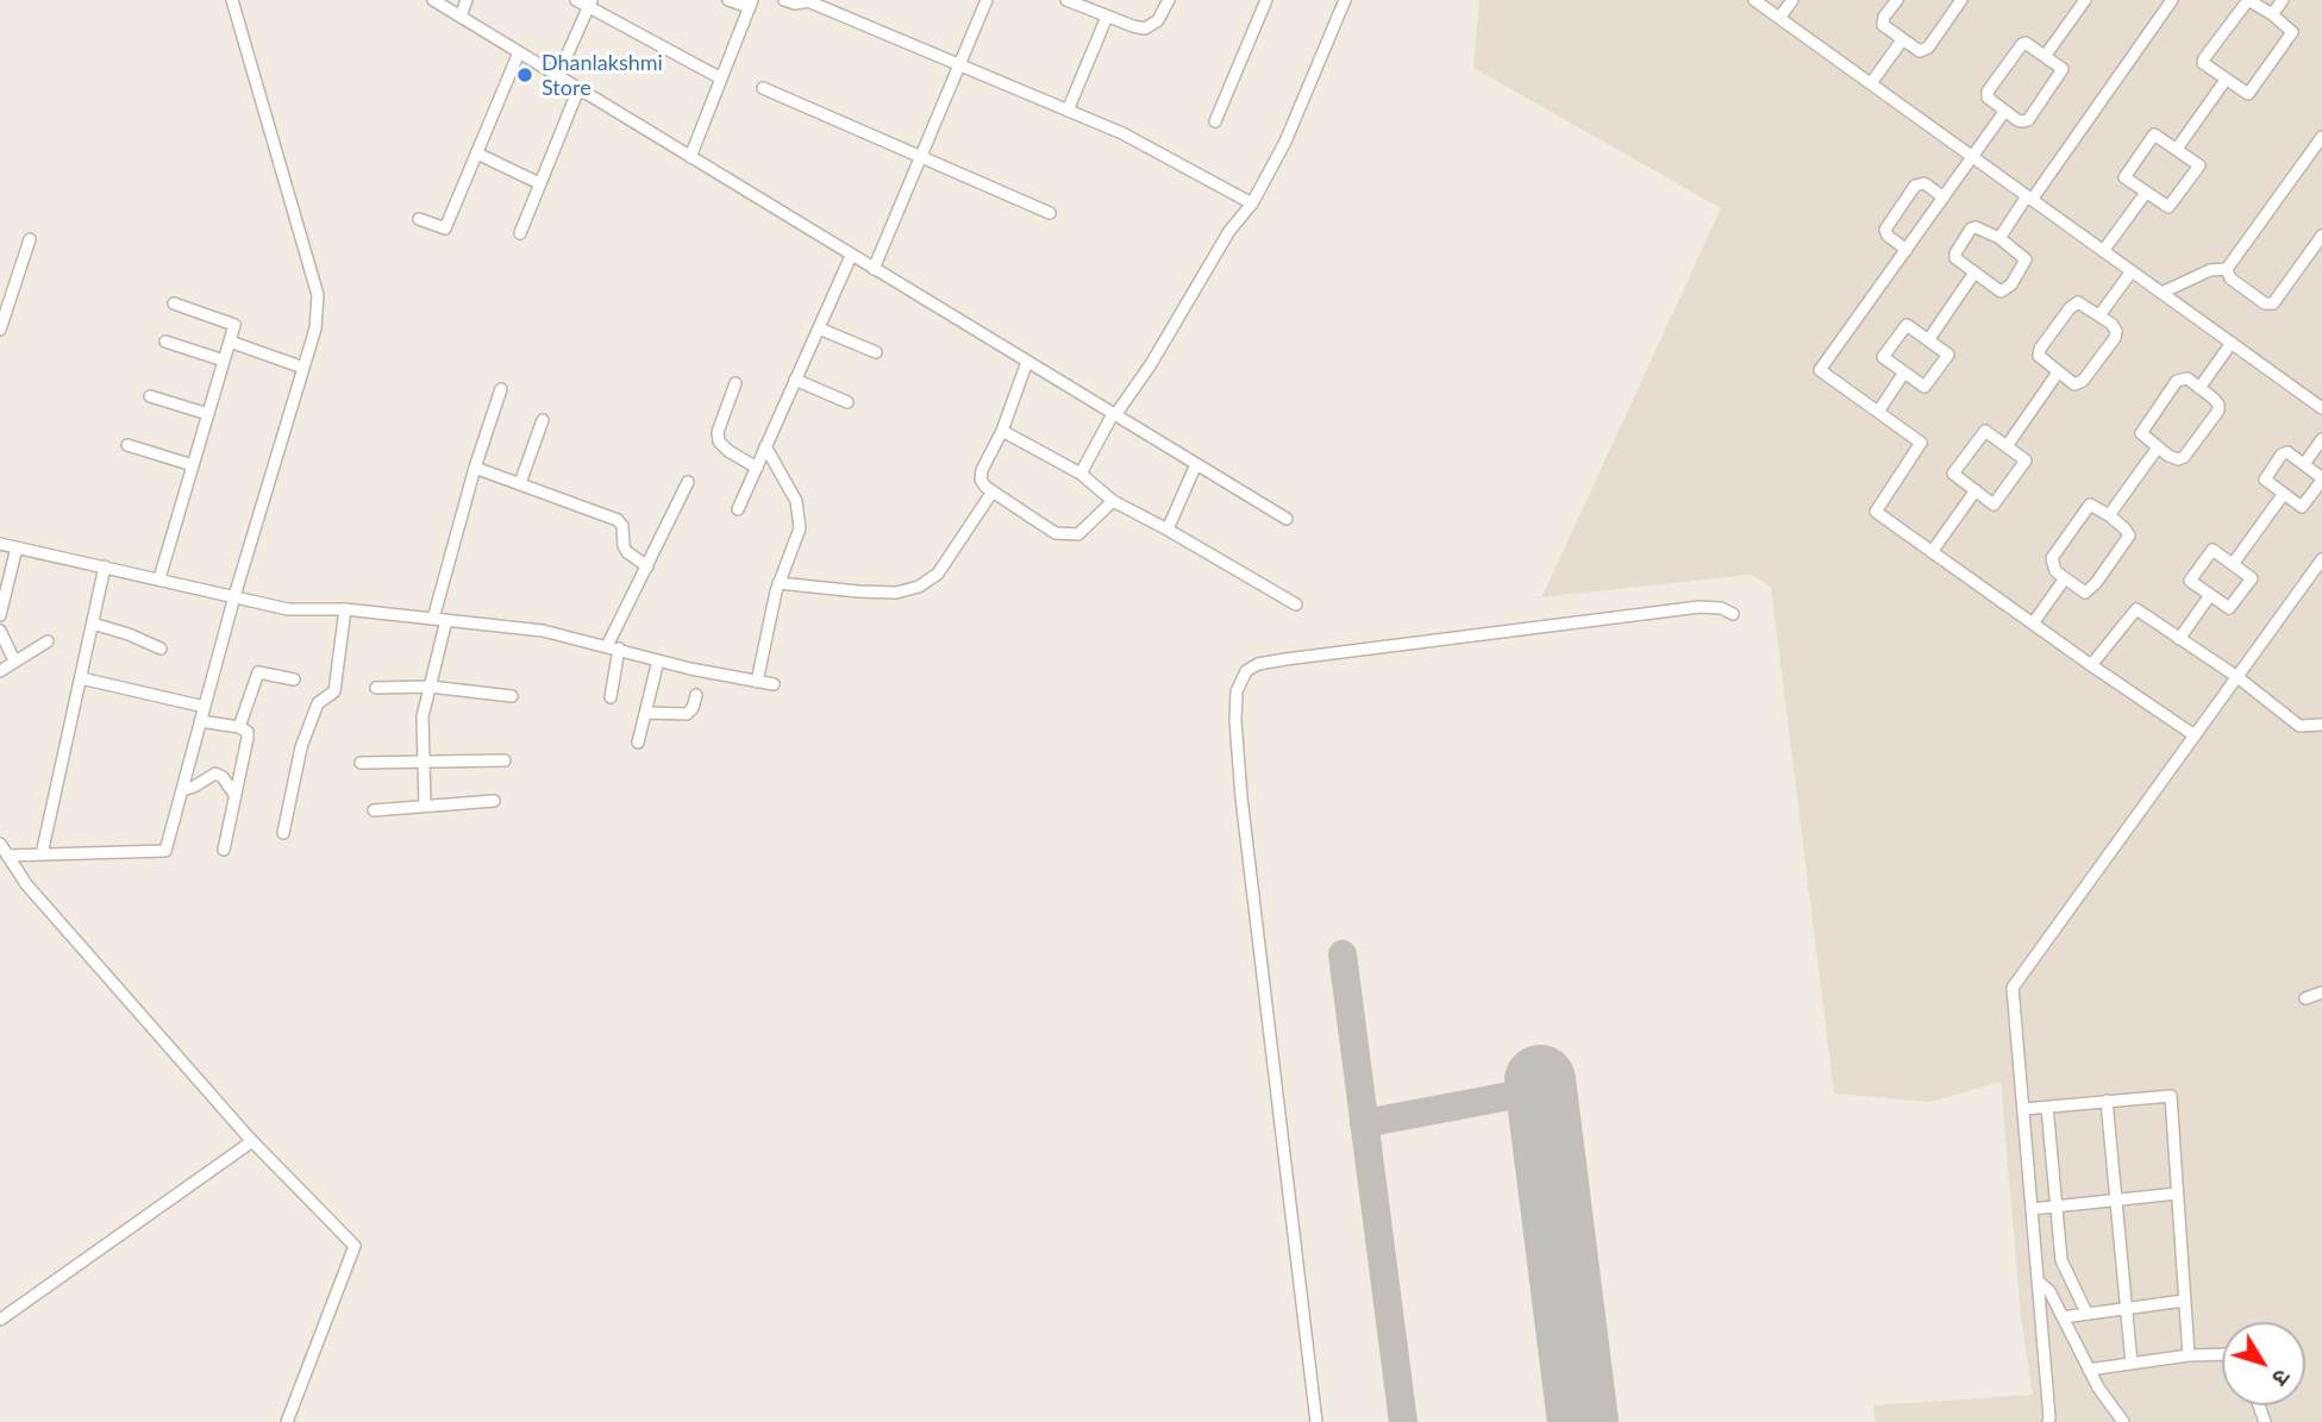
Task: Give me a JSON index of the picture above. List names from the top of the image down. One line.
{"places":["Dhanlakshmi Store"],"north":"bottom right"}
